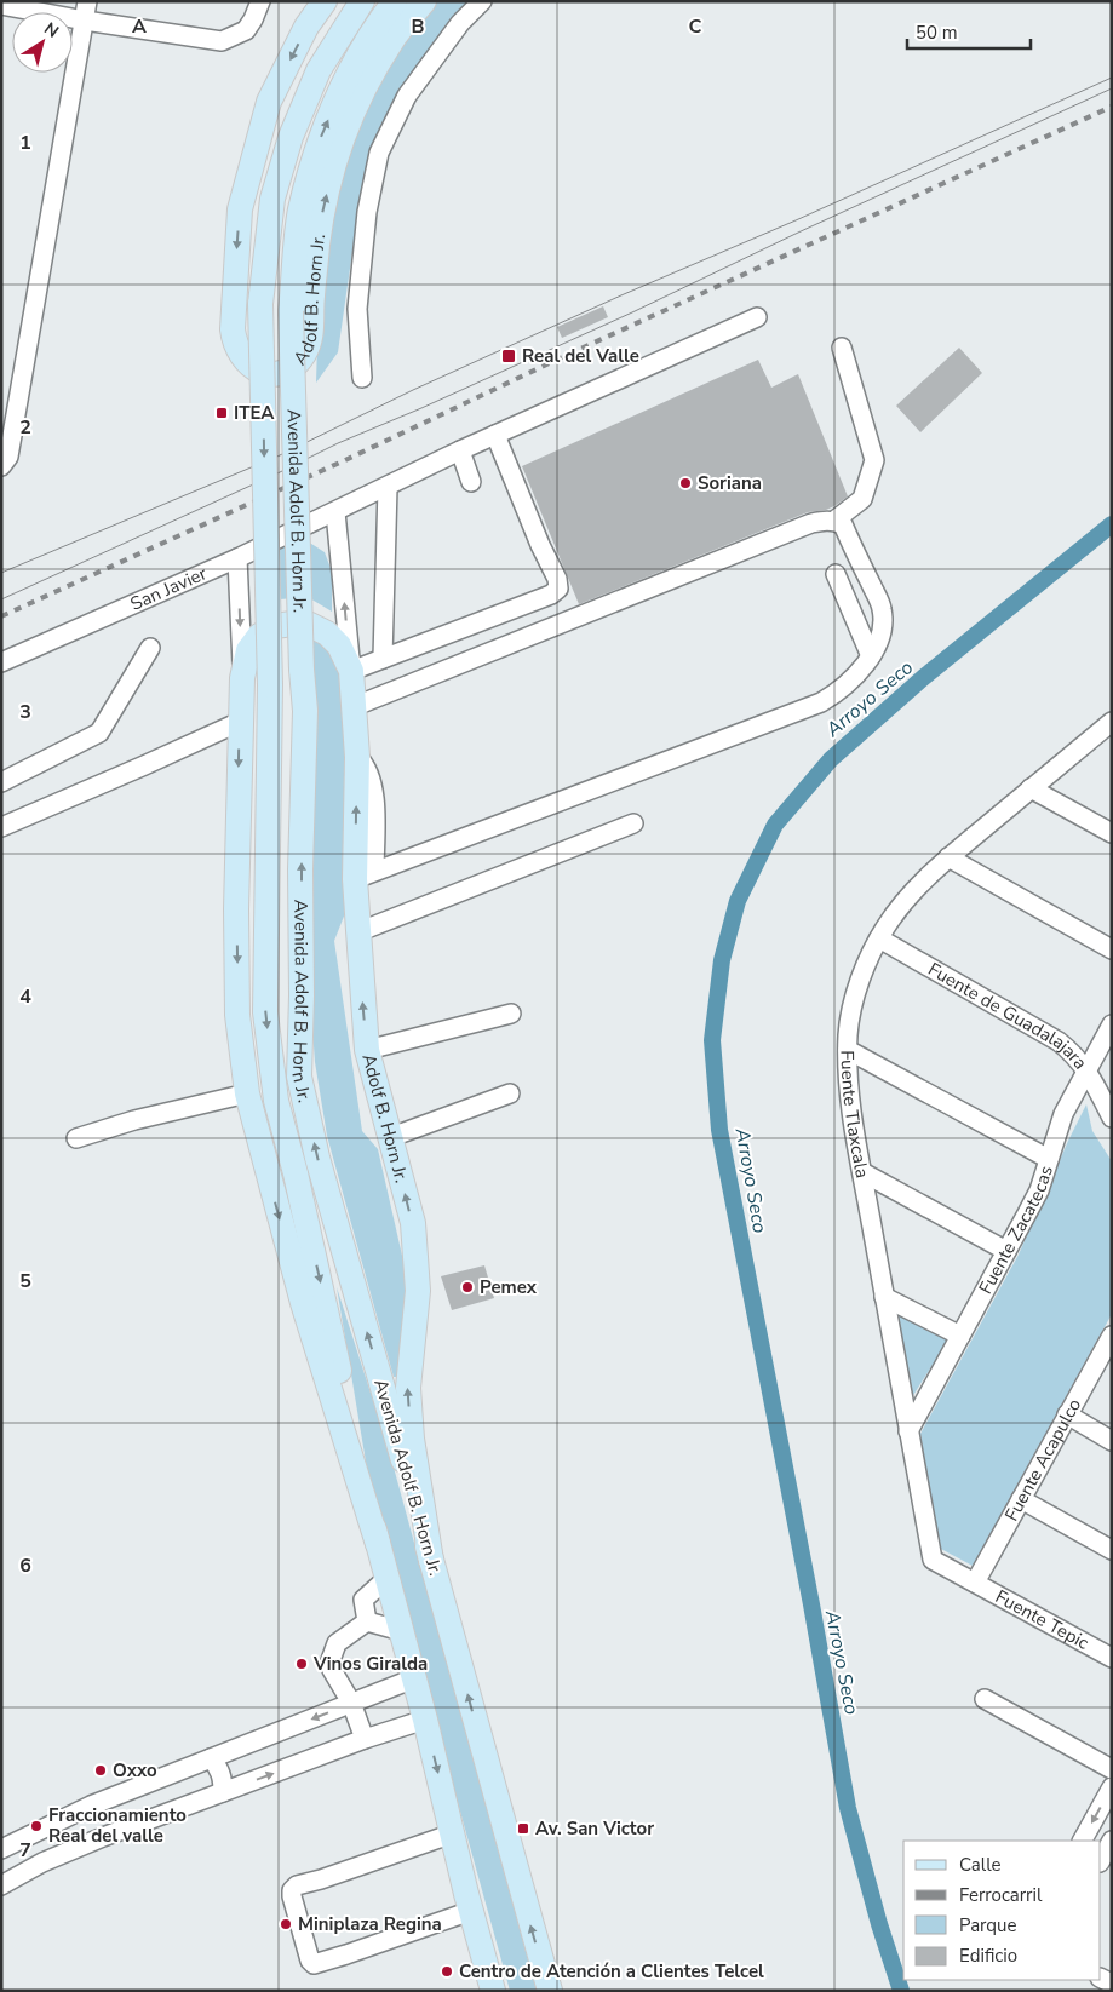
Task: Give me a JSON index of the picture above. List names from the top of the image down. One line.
{"streets":{"main road":["Adolf B. Horn Jr.","Avenida Adolf B. Horn Jr."],"street":["San Javier","Fuente de Guadalajara","Fuente Tlaxcala","Fuente Zacatecas","Fuente Acapulco","Fuente Tepic"]},"crossings":[["Adolf B. Horn Jr.","Avenida Adolf B. Horn Jr."],["Adolf B. Horn Jr.","San Javier"],["Fuente de Guadalajara","Fuente Tlaxcala"],["Fuente de Guadalajara","Fuente Zacatecas"],["Fuente Tlaxcala","Fuente Zacatecas"],["Fuente Tlaxcala","Fuente Acapulco"],["Fuente Tlaxcala","Fuente Tepic"],["Fuente Acapulco","Fuente Tepic"]],"water":["Arroyo Seco"],"places":{"transit":["Real del Valle","ITEA","Av. San Victor"],"other":["Soriana","Pemex","Vinos Giralda","Oxxo","Fraccionamiento Real del valle","Miniplaza Regina","Centro de Atención a Clientes Telcel"]},"legend":["Calle","Ferrocarril","Parque","Edificio"],"scale_bar":"50 m","north":"top right","grid":{"columns":["A","B","C"],"rows":["1","2","3","4","5","6","7"]}}
